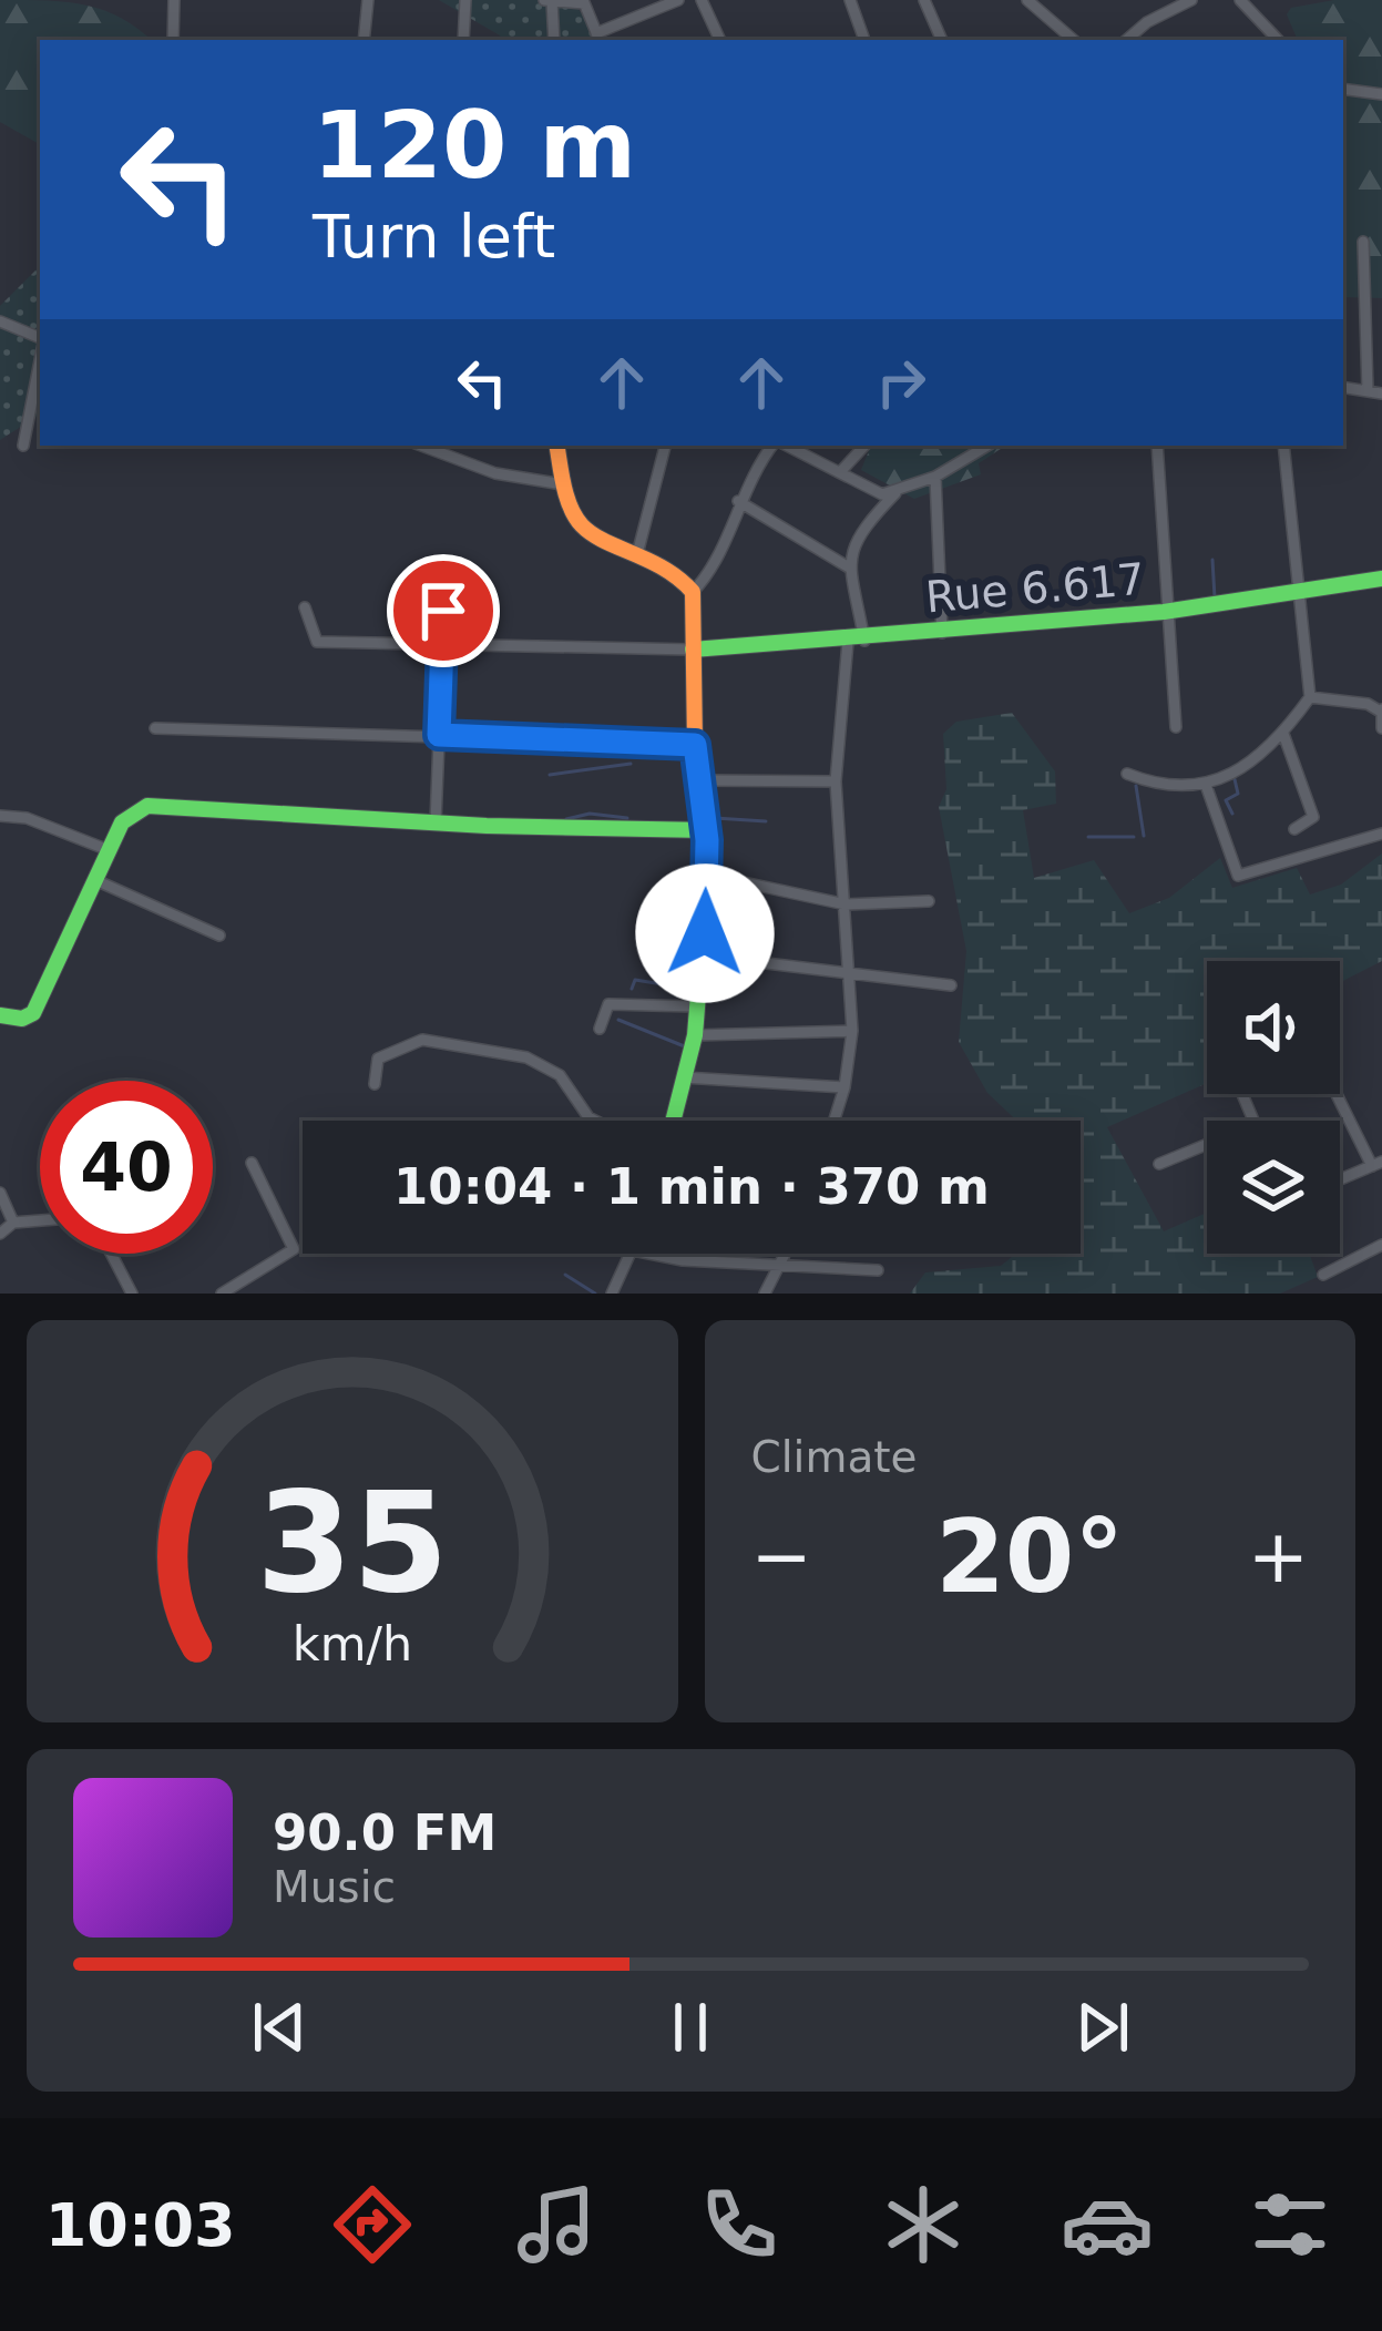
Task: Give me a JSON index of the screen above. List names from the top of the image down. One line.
{"streets":{"street":["Rue 6.617"]},"page":{"turn":["120 m","Turn left"],"limit":"40","trip":"10:04 · 1 min · 370 m","tile":"Climate","heat":["−","20°","+"],"song":["90.0 FM","Music"],"tabs":"10:03","gauge":["35","km/h"]}}
